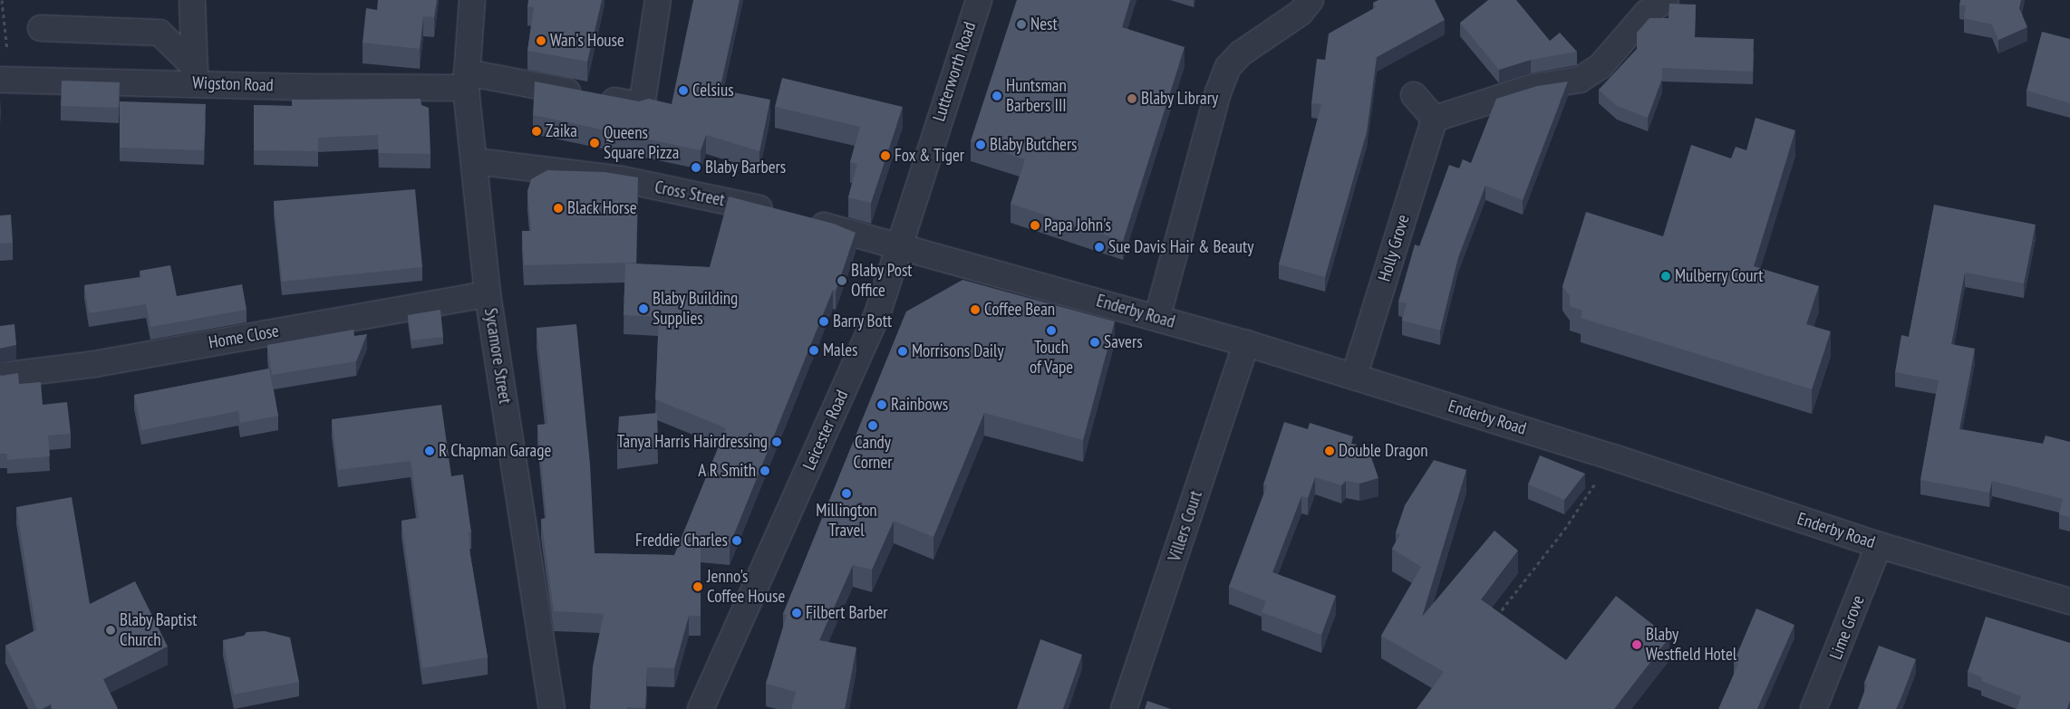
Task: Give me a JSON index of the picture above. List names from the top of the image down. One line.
{"streets":{"street":["Lutterworth Road","Wigston Road","Cross Street","Holly Grove","Enderby Road","Home Close","Sycamore Street","Leicester Road","Villers Court","Lime Grove"]},"crossings":[["Lutterworth Road","Leicester Road"],["Wigston Road","Sycamore Street"],["Cross Street","Sycamore Street"],["Holly Grove","Enderby Road"],["Enderby Road","Leicester Road"],["Enderby Road","Villers Court"],["Enderby Road","Lime Grove"],["Home Close","Sycamore Street"]],"places":["Nest","Wan's House","Celsius","Huntsman Barbers III","Blaby Library","Zaika","Queens Square Pizza","Blaby Butchers","Fox & Tiger","Blaby Barbers","Black Horse","Papa John's","Sue Davis Hair & Beauty","Mulberry Court","Blaby Post Office","Blaby Building Supplies","Coffee Bean","Barry Bott","Touch of Vape","Savers","Males","Morrisons Daily","Rainbows","Candy Corner","Tanya Harris Hairdressing","R Chapman Garage","Double Dragon","A R Smith","Millington Travel","Freddie Charles","Jenno's Coffee House","Filbert Barber","Blaby Baptist Church","Blaby Westfield Hotel"]}
